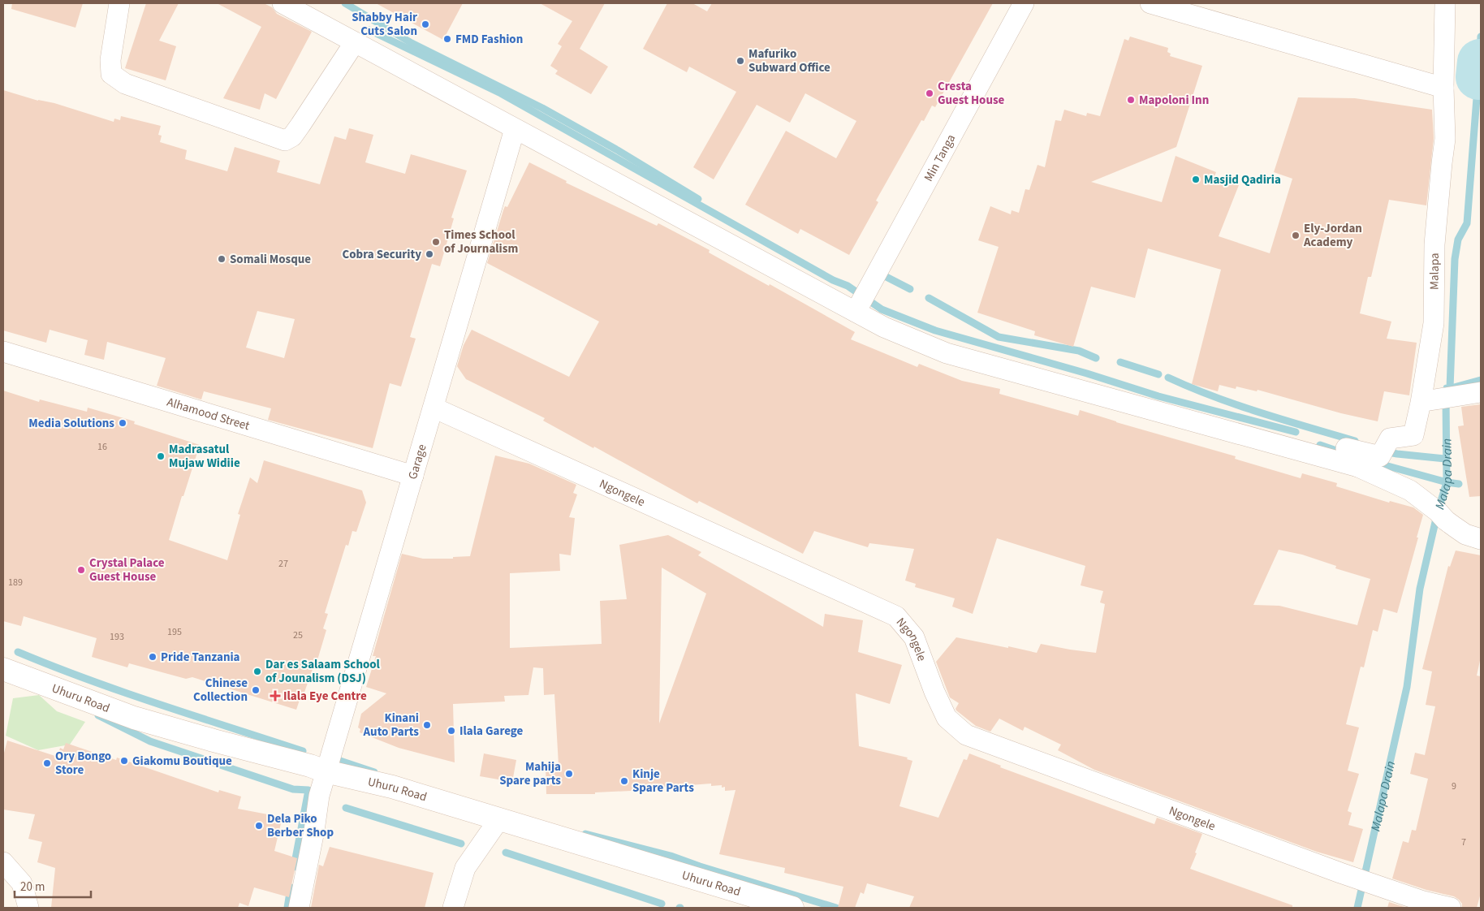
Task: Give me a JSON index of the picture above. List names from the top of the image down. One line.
{"streets":{"main road":["Uhuru Road"],"street":["Min Tanga","Malapa","Alhamood Street","Garage","Ngongele"]},"crossings":[["Alhamood Street","Garage"],["Garage","Ngongele"],["Garage","Uhuru Road"]],"water":["Malapa Drain"],"places":{"other":["Shabby Hair Cuts Salon","FMD Fashion","Mafuriko Subward Office","Cresta Guest House","Mapoloni Inn","Masjid Qadiria","Ely-Jordan Academy","Times School of Journalism","Cobra Security","Somali Mosque","Media Solutions","Madrasatul Mujaw Widiie","Crystal Palace Guest House","Pride Tanzania","Dar es Salaam School of Jounalism (DSJ)","Chinese Collection","Kinani Auto Parts","Ilala Garege","Giakomu Boutique","Ory Bongo Store","Mahija Spare parts","Kinje Spare Parts","Dela Piko Berber Shop"],"health":["Ilala Eye Centre"]},"house_numbers":["16","27","189","195","25","193","9","7"],"scale_bar":"20 m"}
